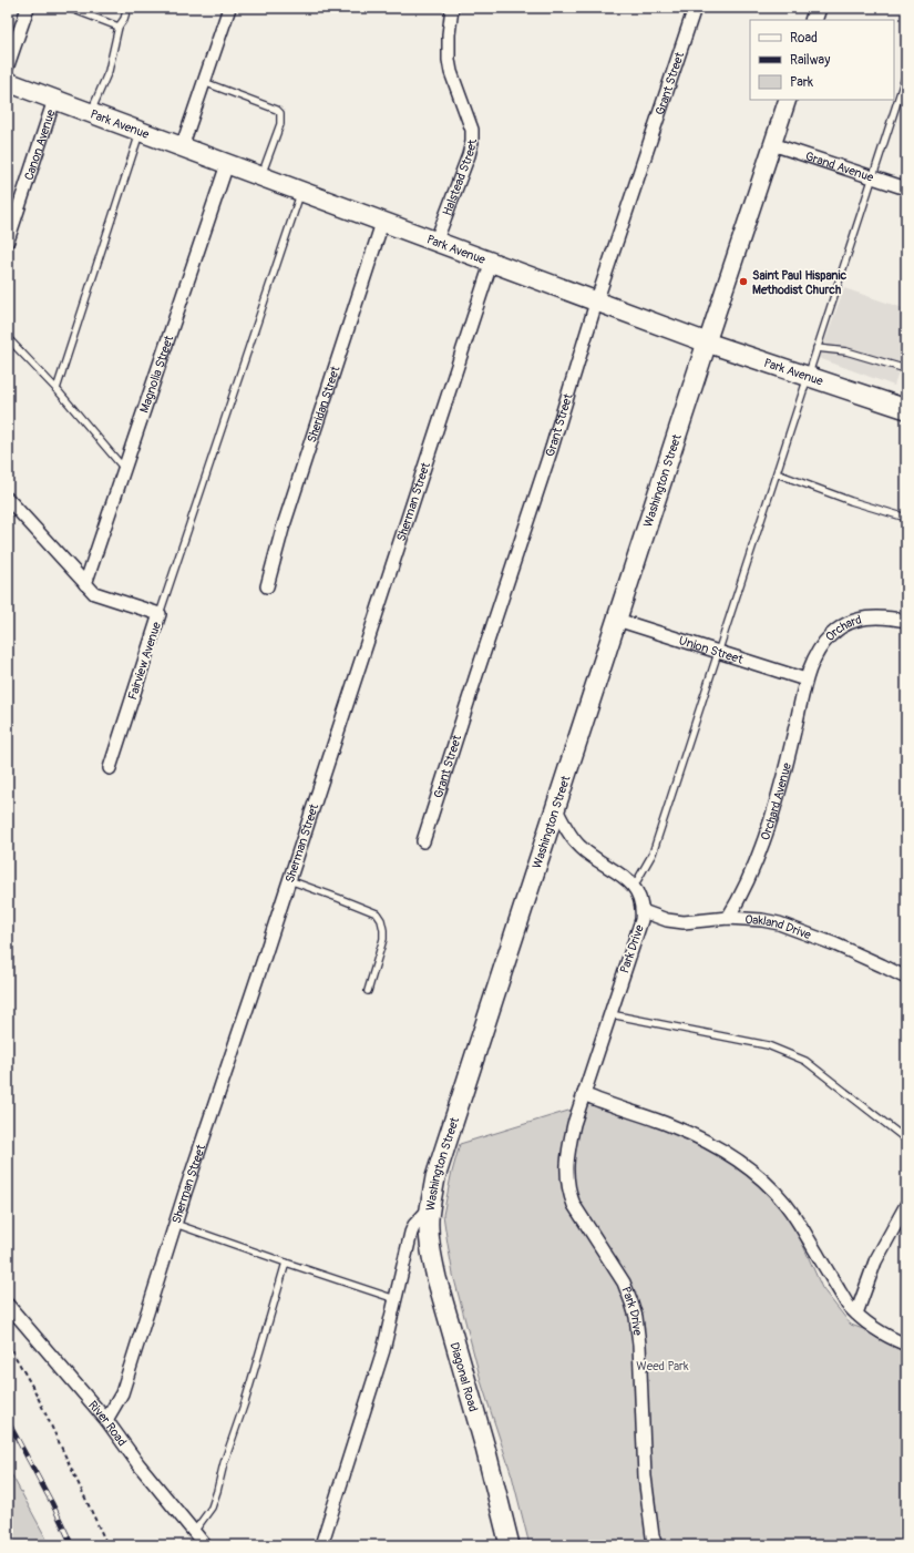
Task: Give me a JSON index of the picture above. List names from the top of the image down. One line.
{"streets":{"main road":["Park Avenue","Washington Street","Diagonal Road"],"street":["Grant Street","Canon Avenue","Grand Avenue","Halstead Street","Magnolia Street","Sheridan Street","Sherman Street","Orchard","Union Street","Fairview Avenue","Orchard Avenue","Oakland Drive","Park Drive","River Road"]},"crossings":[["Grant Street","Park Avenue"],["Park Avenue","Canon Avenue"],["Park Avenue","Halstead Street"],["Park Avenue","Magnolia Street"],["Park Avenue","Sheridan Street"],["Park Avenue","Washington Street"],["Park Avenue","Sherman Street"],["Grand Avenue","Washington Street"],["Magnolia Street","Fairview Avenue"],["Washington Street","Union Street"],["Washington Street","Park Drive"],["Washington Street","Diagonal Road"],["Sherman Street","River Road"],["Orchard","Union Street"],["Orchard","Orchard Avenue"],["Union Street","Orchard Avenue"],["Orchard Avenue","Oakland Drive"],["Oakland Drive","Park Drive"]],"parks":["Weed Park"],"places":["Saint Paul Hispanic Methodist Church"],"legend":["Road","Railway","Park"]}
